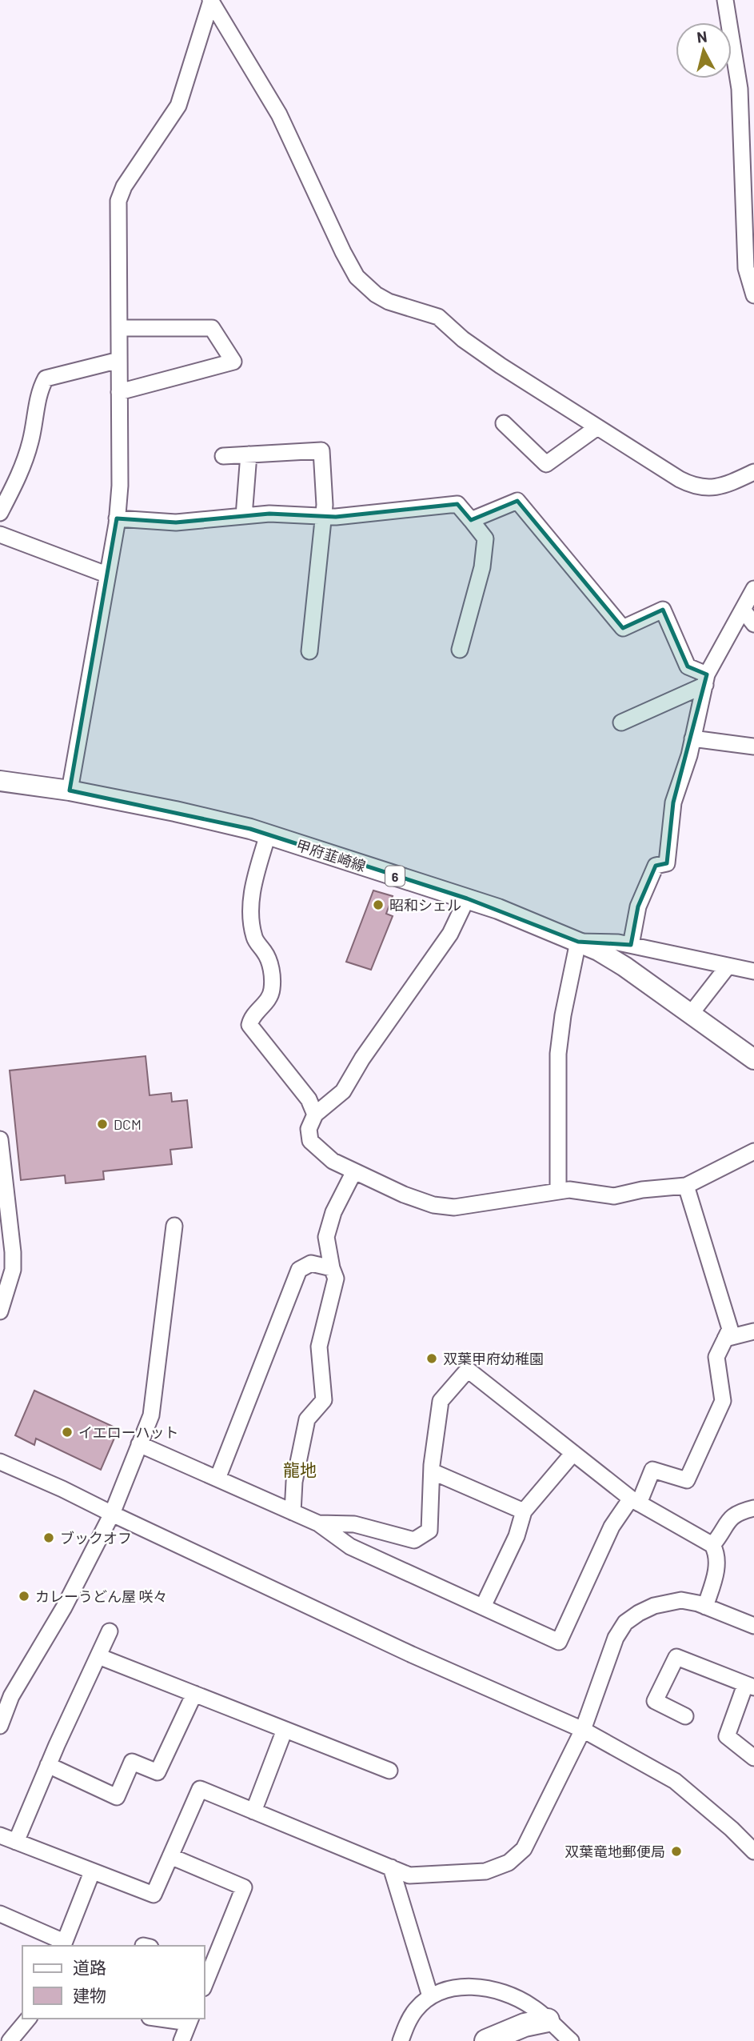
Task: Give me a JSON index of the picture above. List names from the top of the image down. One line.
{"streets":{"main road":["甲府韮崎線","6"]},"districts":["龍地"],"places":["昭和シェル","DCM","双葉甲府幼稚園","イエローハット","ブックオフ","カレーうどん屋 咲々","双葉竜地郵便局"],"legend":["道路","建物"],"north":"top"}
